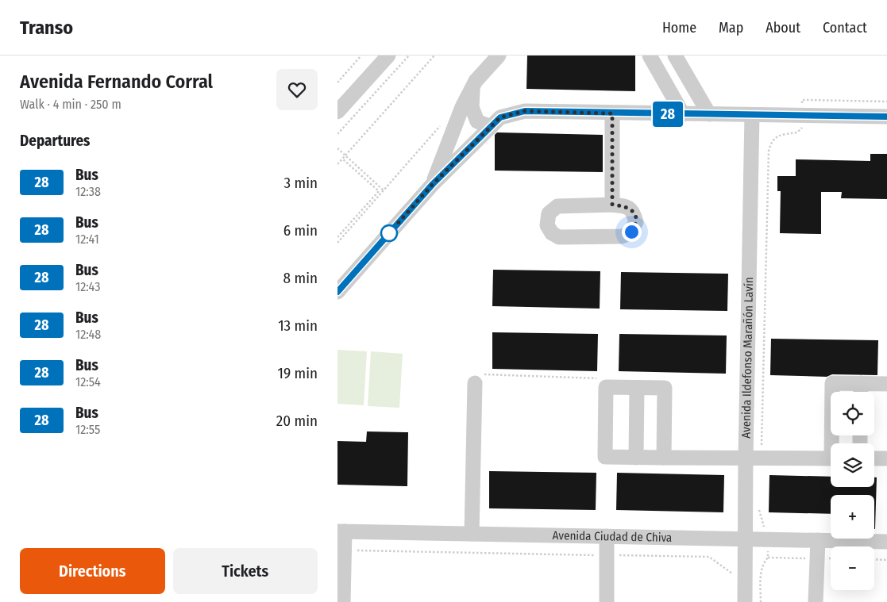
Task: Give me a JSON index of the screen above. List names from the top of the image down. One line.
{"streets":{"street":["Avenida Ildefonso Marañón Lavín","Avenida Ciudad de Chiva"]},"crossings":[["Avenida Ildefonso Marañón Lavín","Avenida Ciudad de Chiva"]],"lines":["bus line 28"],"page":{"header":"Transo","nav":["Home","Map","About","Contact"],"heading":[["Avenida Fernando Corral","Walk · 4 min · 250 m"],"Departures"],"on_map":"28","list":[{"mark":"28","name":"Bus","note":"12:38","value":"3 min"},{"mark":"28","name":"Bus","note":"12:41","value":"6 min"},{"mark":"28","name":"Bus","note":"12:43","value":"8 min"},{"mark":"28","name":"Bus","note":"12:48","value":"13 min"},{"mark":"28","name":"Bus","note":"12:54","value":"19 min"},{"mark":"28","name":"Bus","note":"12:55","value":"20 min"}],"map_buttons":["+","−"],"buttons":["Directions","Tickets"]}}
